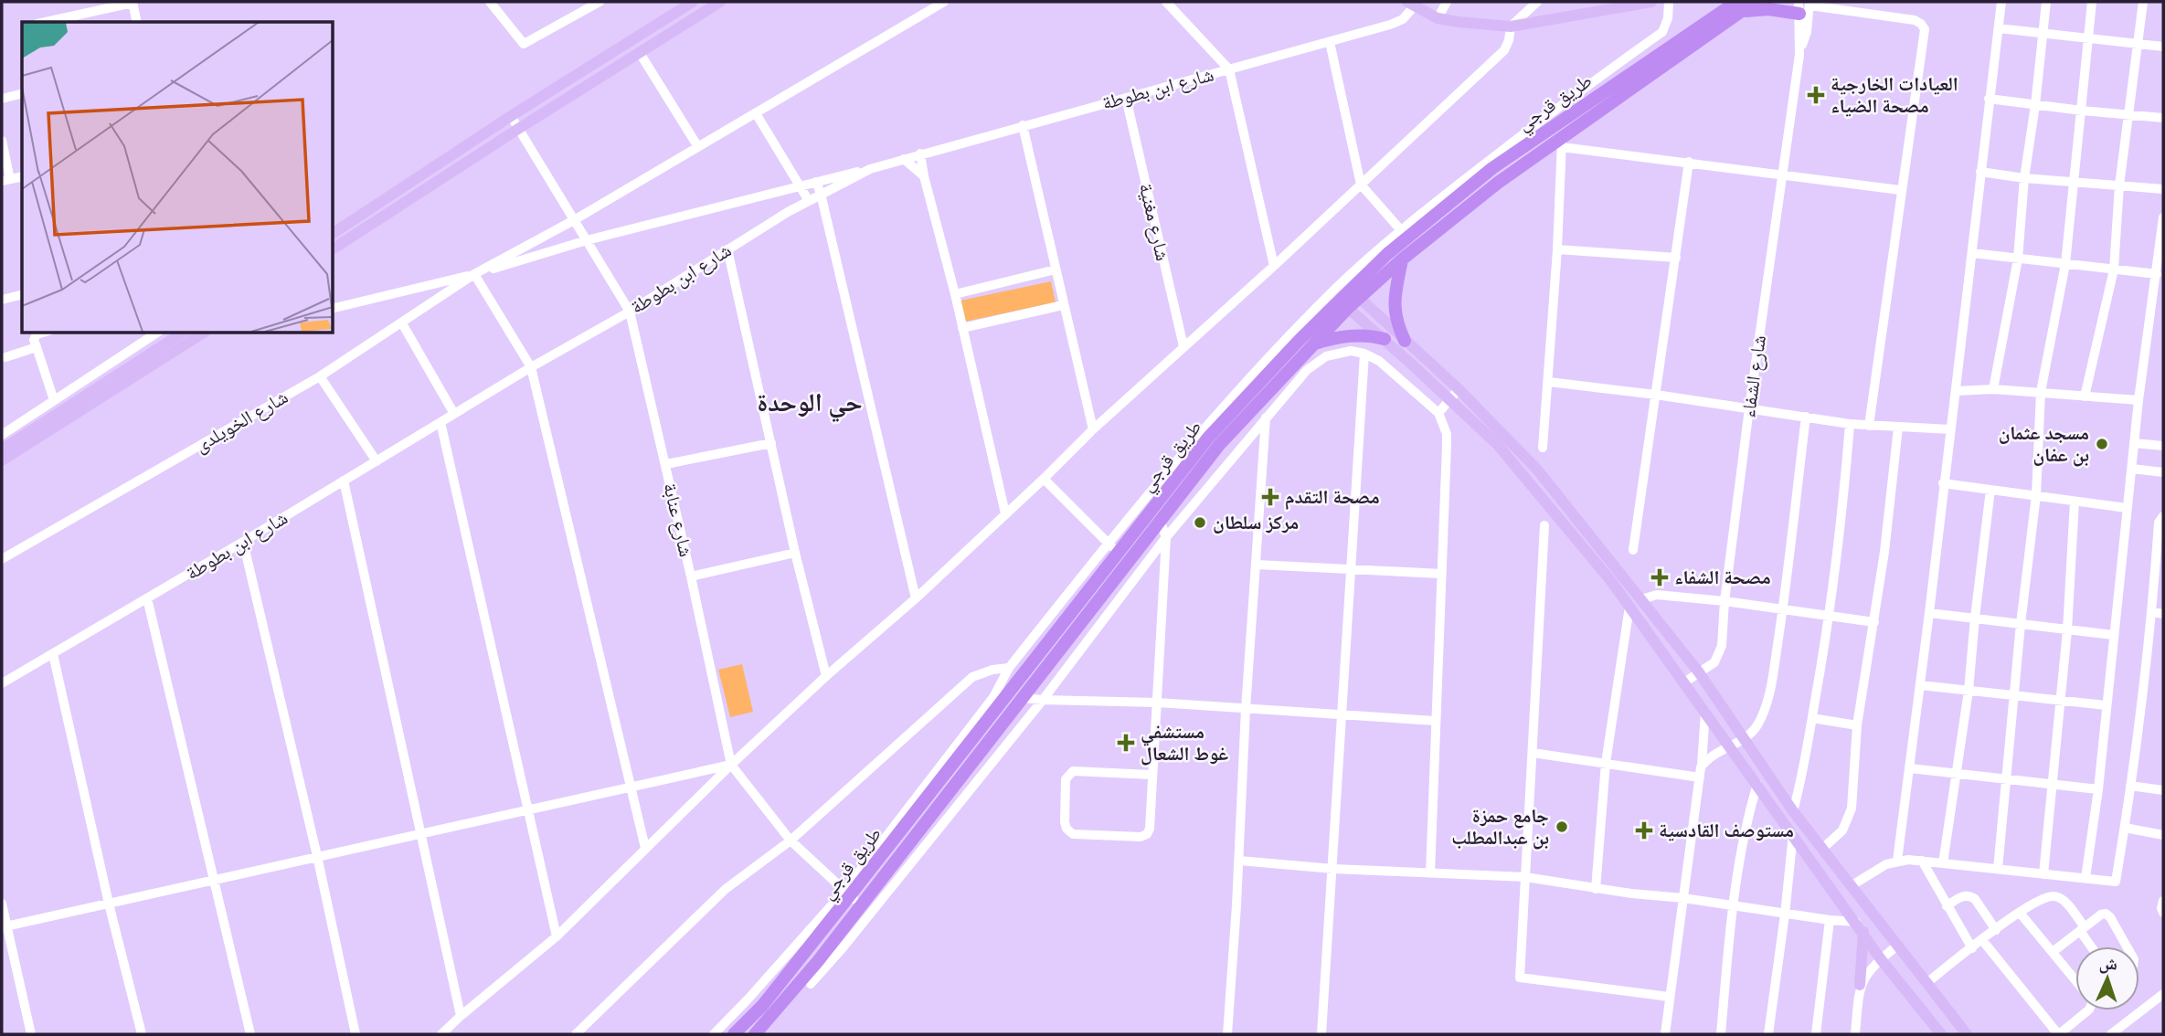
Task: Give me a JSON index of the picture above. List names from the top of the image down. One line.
{"streets":{"highway":["طريق قرجي"],"street":["شارع ابن بطوطة","شارع مغنية","شارع الشفاء","شارع الخويلدى","شارع عنابة"]},"crossings":[["شارع ابن بطوطة","شارع مغنية"],["شارع ابن بطوطة","شارع عنابة"],["طريق قرجي","شارع عنابة"]],"districts":["حي الوحدة"],"places":{"health":["العيادات الخارجية مصحة الضياء","مصحة التقدم","مصحة الشفاء","مستشفي غوط الشعال","مستوصف القادسية"],"other":["مسجد عثمان بن عفان","مركز سلطان","جامع حمزة بن عبدالمطلب"]},"north":"top"}
